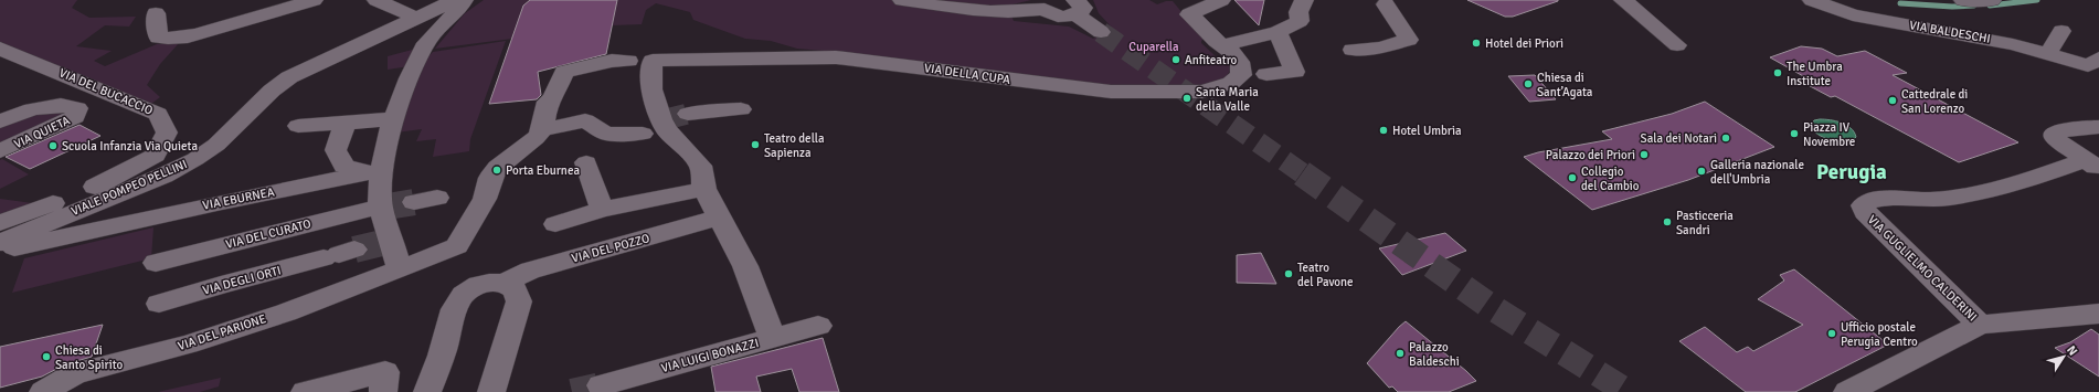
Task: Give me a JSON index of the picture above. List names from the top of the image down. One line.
{"streets":{"street":["VIA BALDESCHI","VIA DELLA CUPA","VIA DEL BUCACCIO","VIA QUIETA","VIALE POMPEO PELLINI","VIA EBURNEA","VIA DEL CURATO","VIA DEL POZZO","VIA GUGLIELMO CALDERINI","VIA DEGLI ORTI","VIA DEL PARIONE","VIA LUIGI BONAZZI"]},"crossings":[["VIALE POMPEO PELLINI","VIA EBURNEA"]],"districts":["Perugia"],"parks":["Cuparella"],"places":["Hotel dei Priori","Anfiteatro","The Umbra Institute","Chiesa di Sant’Agata","Santa Maria della Valle","Cattedrale di San Lorenzo","Hotel Umbria","Piazza IV Novembre","Sala dei Notari","Teatro della Sapienza","Scuola Infanzia Via Quieta","Palazzo dei Priori","Porta Eburnea","Galleria nazionale dell'Umbria","Collegio del Cambio","Pasticceria Sandri","Teatro del Pavone","Ufficio postale Perugia Centro","Palazzo Baldeschi","Chiesa di Santo Spirito"],"north":"top right"}
